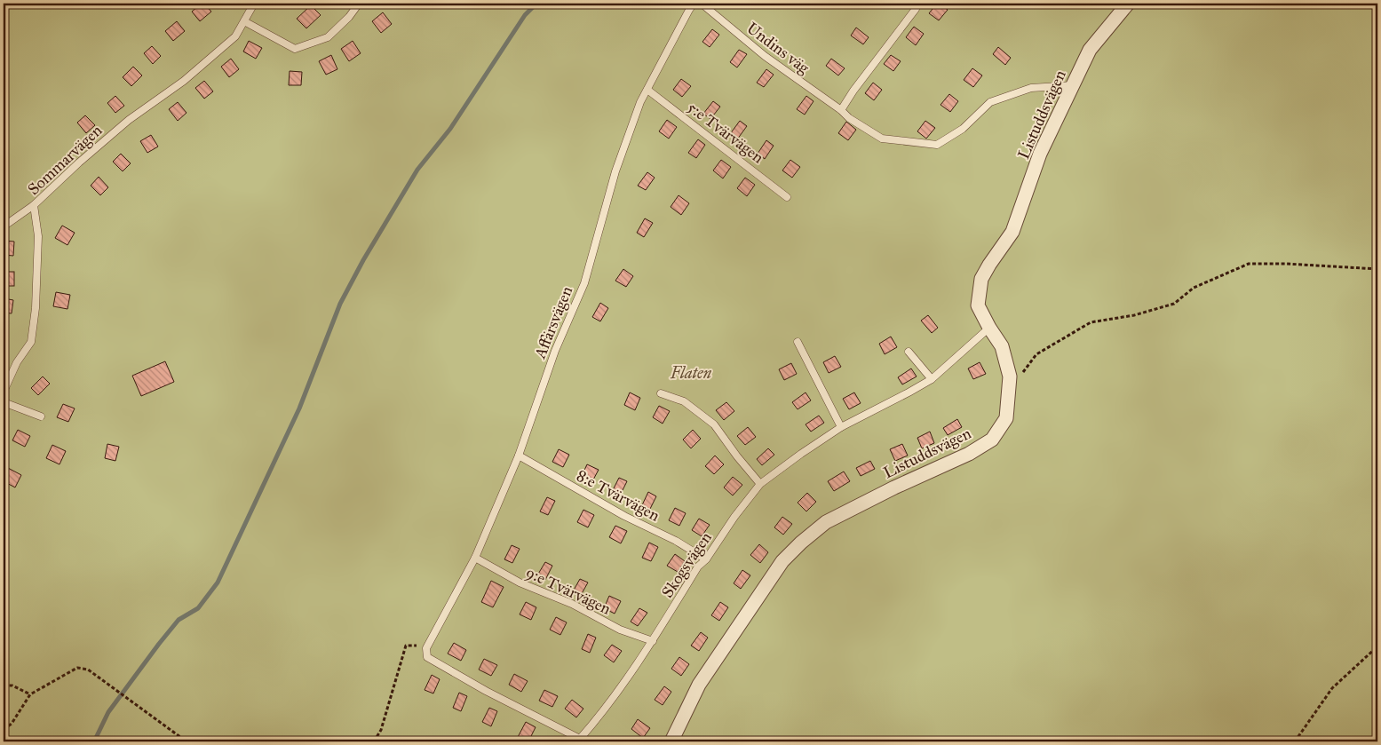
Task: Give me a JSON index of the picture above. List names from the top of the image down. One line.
{"streets":{"street":["Listuddsvägen"],"lane":["Undins väg","5:e Tvärvägen","Sommarvägen","Affärsvägen","8:e Tvärvägen","Skogsvägen","9:e Tvärvägen"]},"crossings":[["Undins väg","Listuddsvägen"],["Listuddsvägen","Skogsvägen"],["5:e Tvärvägen","Affärsvägen"],["Affärsvägen","8:e Tvärvägen"],["Affärsvägen","Skogsvägen"],["Affärsvägen","9:e Tvärvägen"],["8:e Tvärvägen","Skogsvägen"],["Skogsvägen","9:e Tvärvägen"]],"parks":["Flaten"]}
